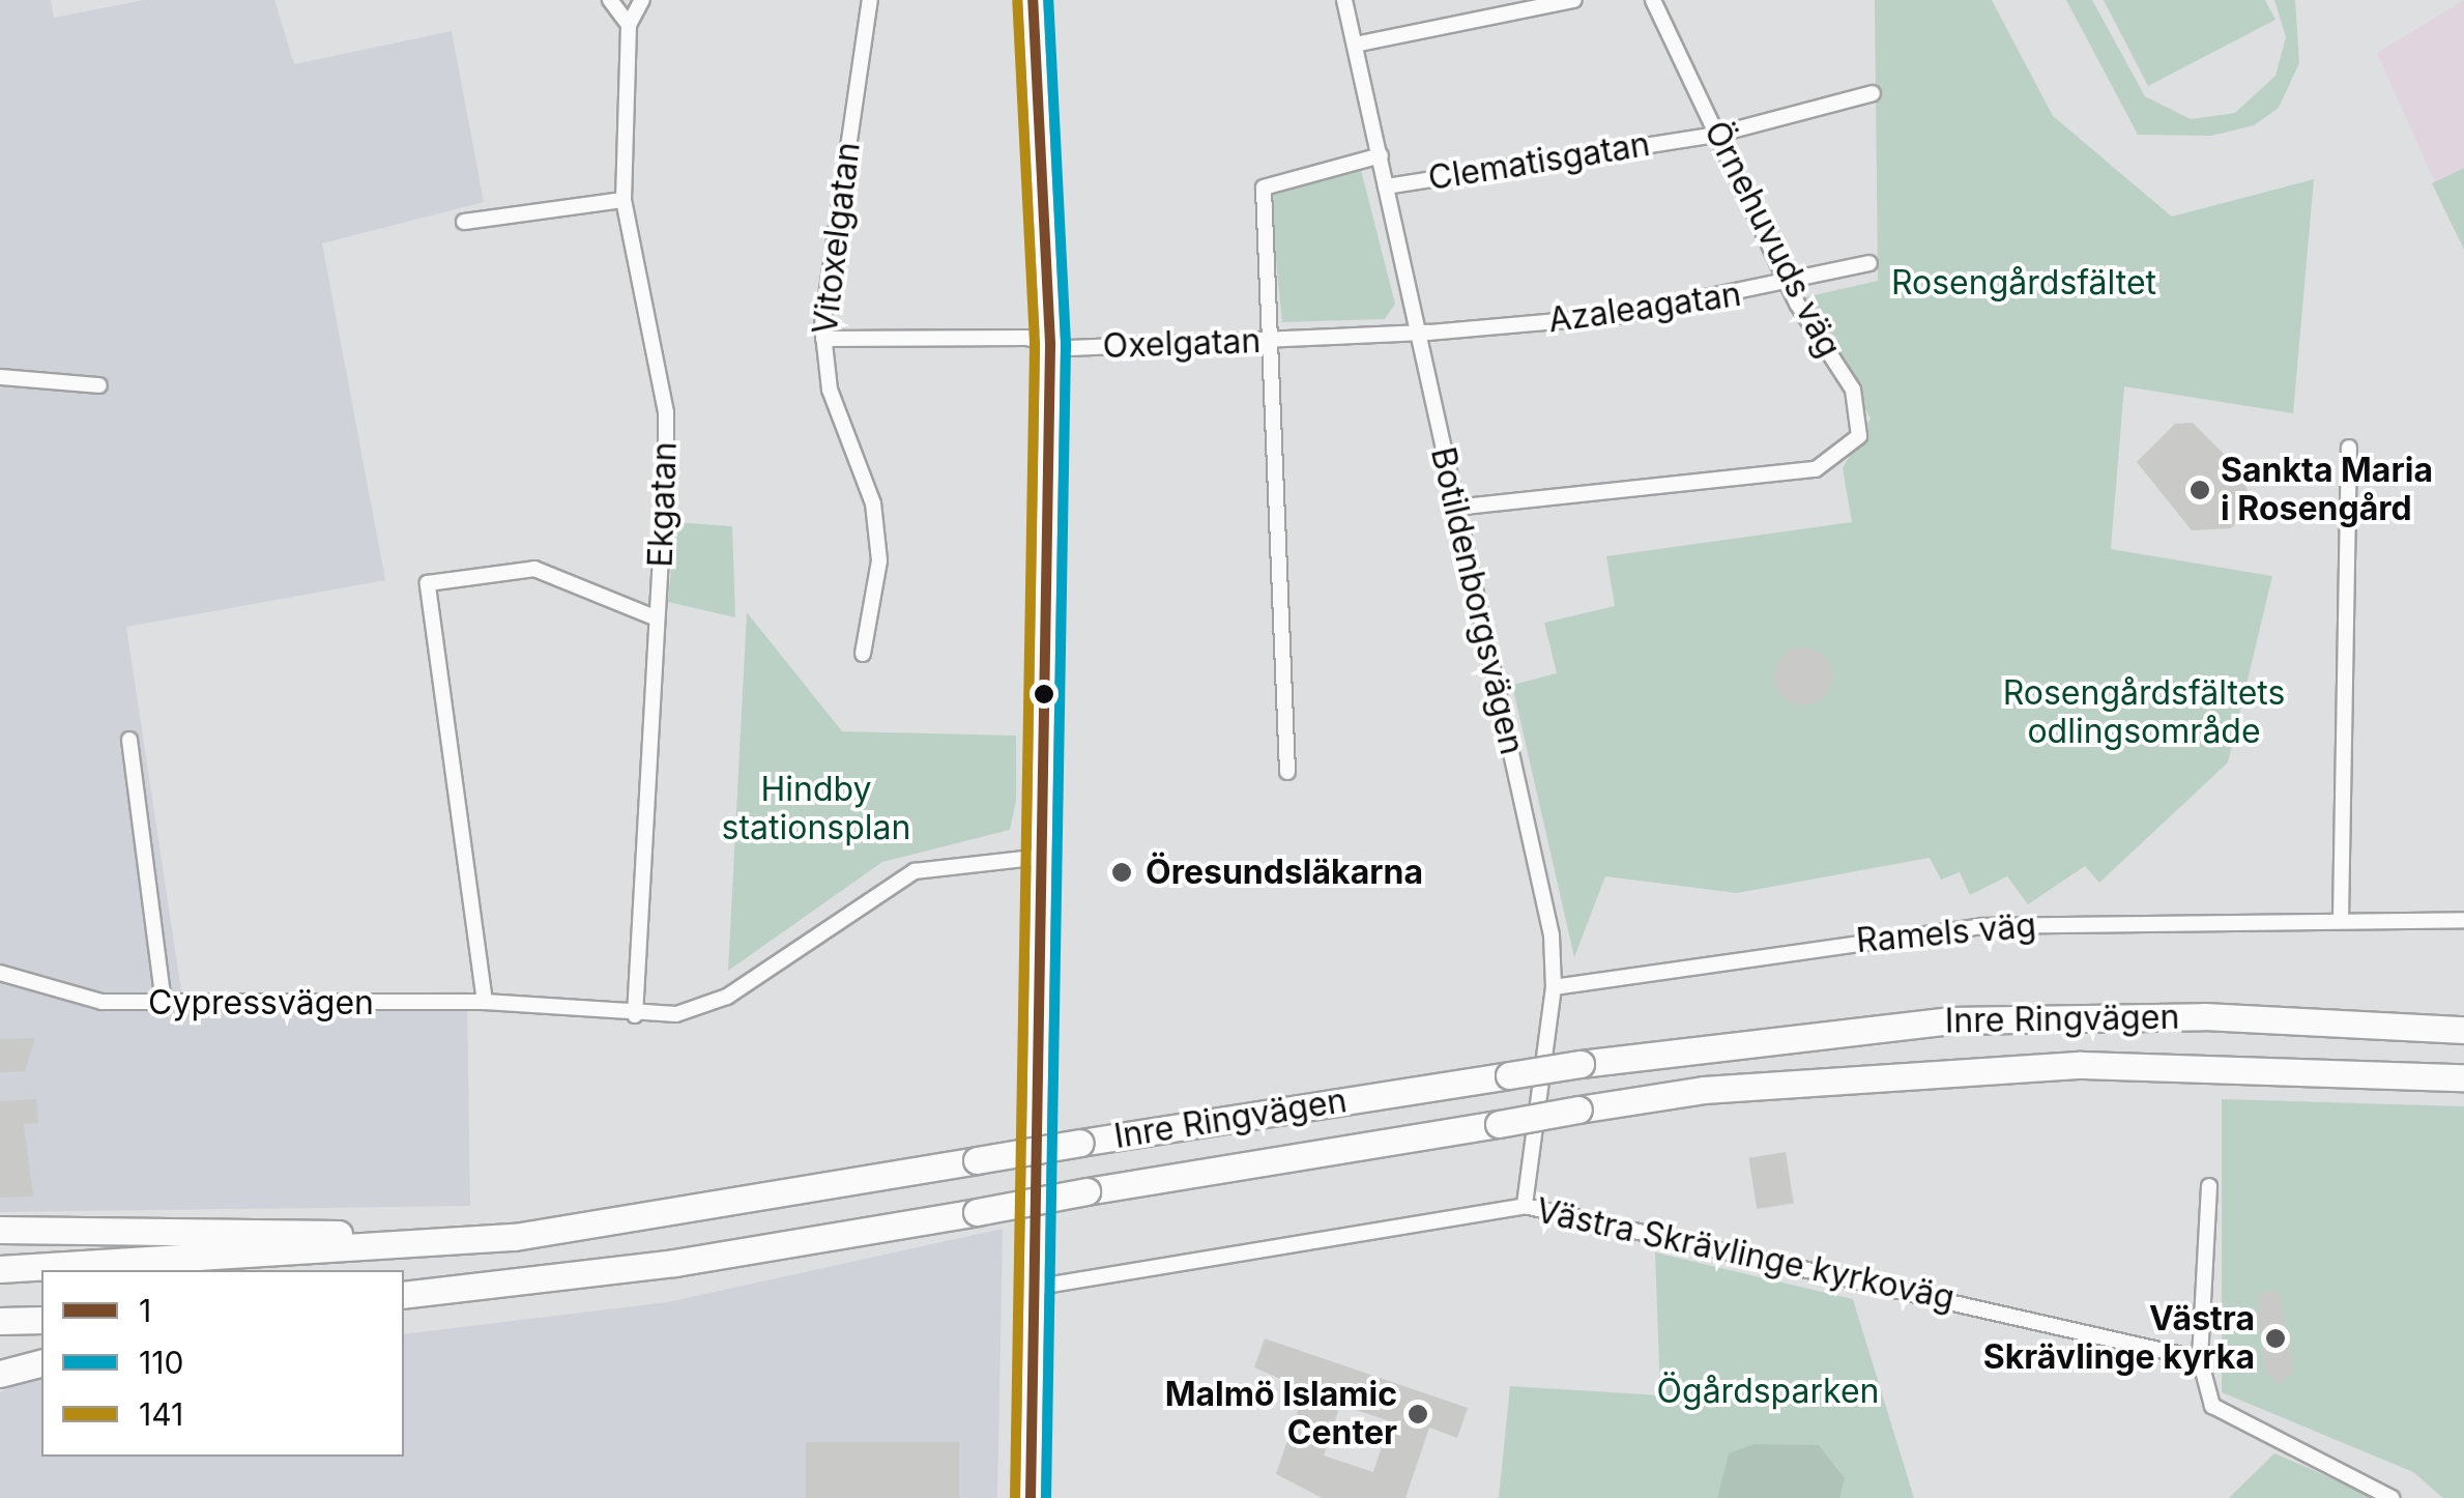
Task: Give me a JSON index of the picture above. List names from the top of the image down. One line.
{"streets":{"highway":["Inre Ringvägen"],"street":["Clematisgatan","Vitoxelgatan","Örnehuvuds väg","Azaleagatan","Oxelgatan","Ekgatan","Botildenborgsvägen","Ramels väg","Cypressvägen","Västra Skrävlinge kyrkoväg"]},"crossings":[["Clematisgatan","Örnehuvuds väg"],["Clematisgatan","Botildenborgsvägen"],["Vitoxelgatan","Oxelgatan"],["Örnehuvuds väg","Azaleagatan"],["Örnehuvuds väg","Botildenborgsvägen"],["Azaleagatan","Oxelgatan"],["Azaleagatan","Botildenborgsvägen"],["Oxelgatan","Botildenborgsvägen"],["Ekgatan","Cypressvägen"],["Botildenborgsvägen","Ramels väg"],["Botildenborgsvägen","Västra Skrävlinge kyrkoväg"]],"parks":["Rosengårdsfältet","Rosengårdsfältets odlingsområde","Hindby stationsplan","Ögårdsparken"],"places":["Sankta Maria i Rosengård","Öresundsläkarna","Västra Skrävlinge kyrka","Malmö Islamic Center"],"lines":["transit line 1","transit line 110","transit line 141"],"legend":["1","110","141"]}
